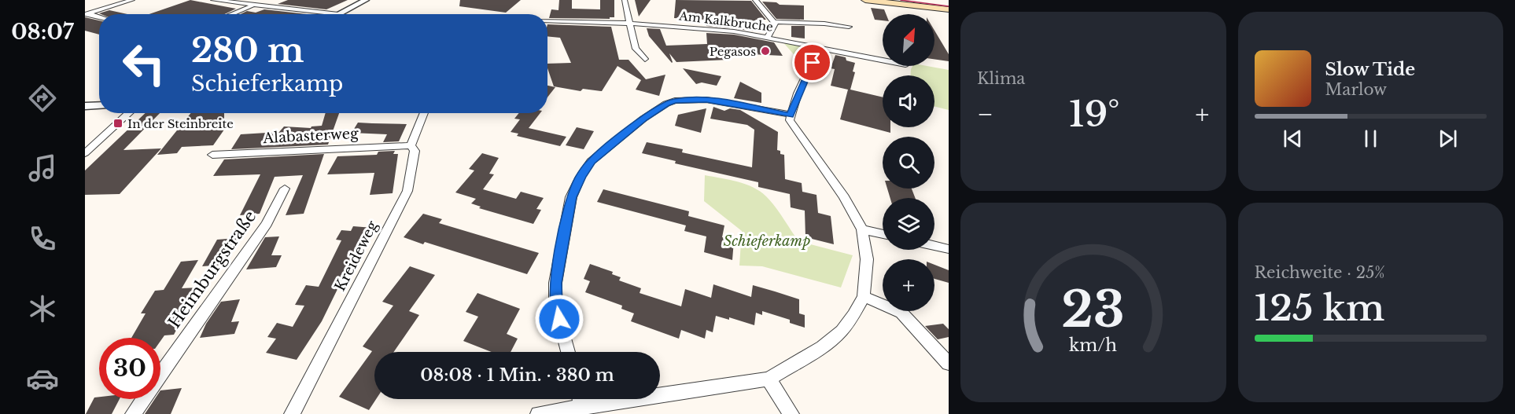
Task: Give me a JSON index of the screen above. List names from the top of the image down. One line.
{"streets":{"street":["Am Kalkbruche","Alabasterweg","Kreideweg","Heimburgstraße"]},"crossings":[["Alabasterweg","Kreideweg"]],"parks":["Schieferkamp"],"places":{"other":["Pegasos"],"transit":["In der Steinbreite"]},"north":"top right","page":{"tabs":"08:07","tile":["Klima",["Reichweite · 25%","125 km"]],"map_buttons":"+","turn":["280 m","Schieferkamp"],"song":["Slow Tide","Marlow"],"heat":["−","19°","+"],"limit":"30","trip":"08:08 · 1 Min. · 380 m","gauge":["23","km/h"]}}
